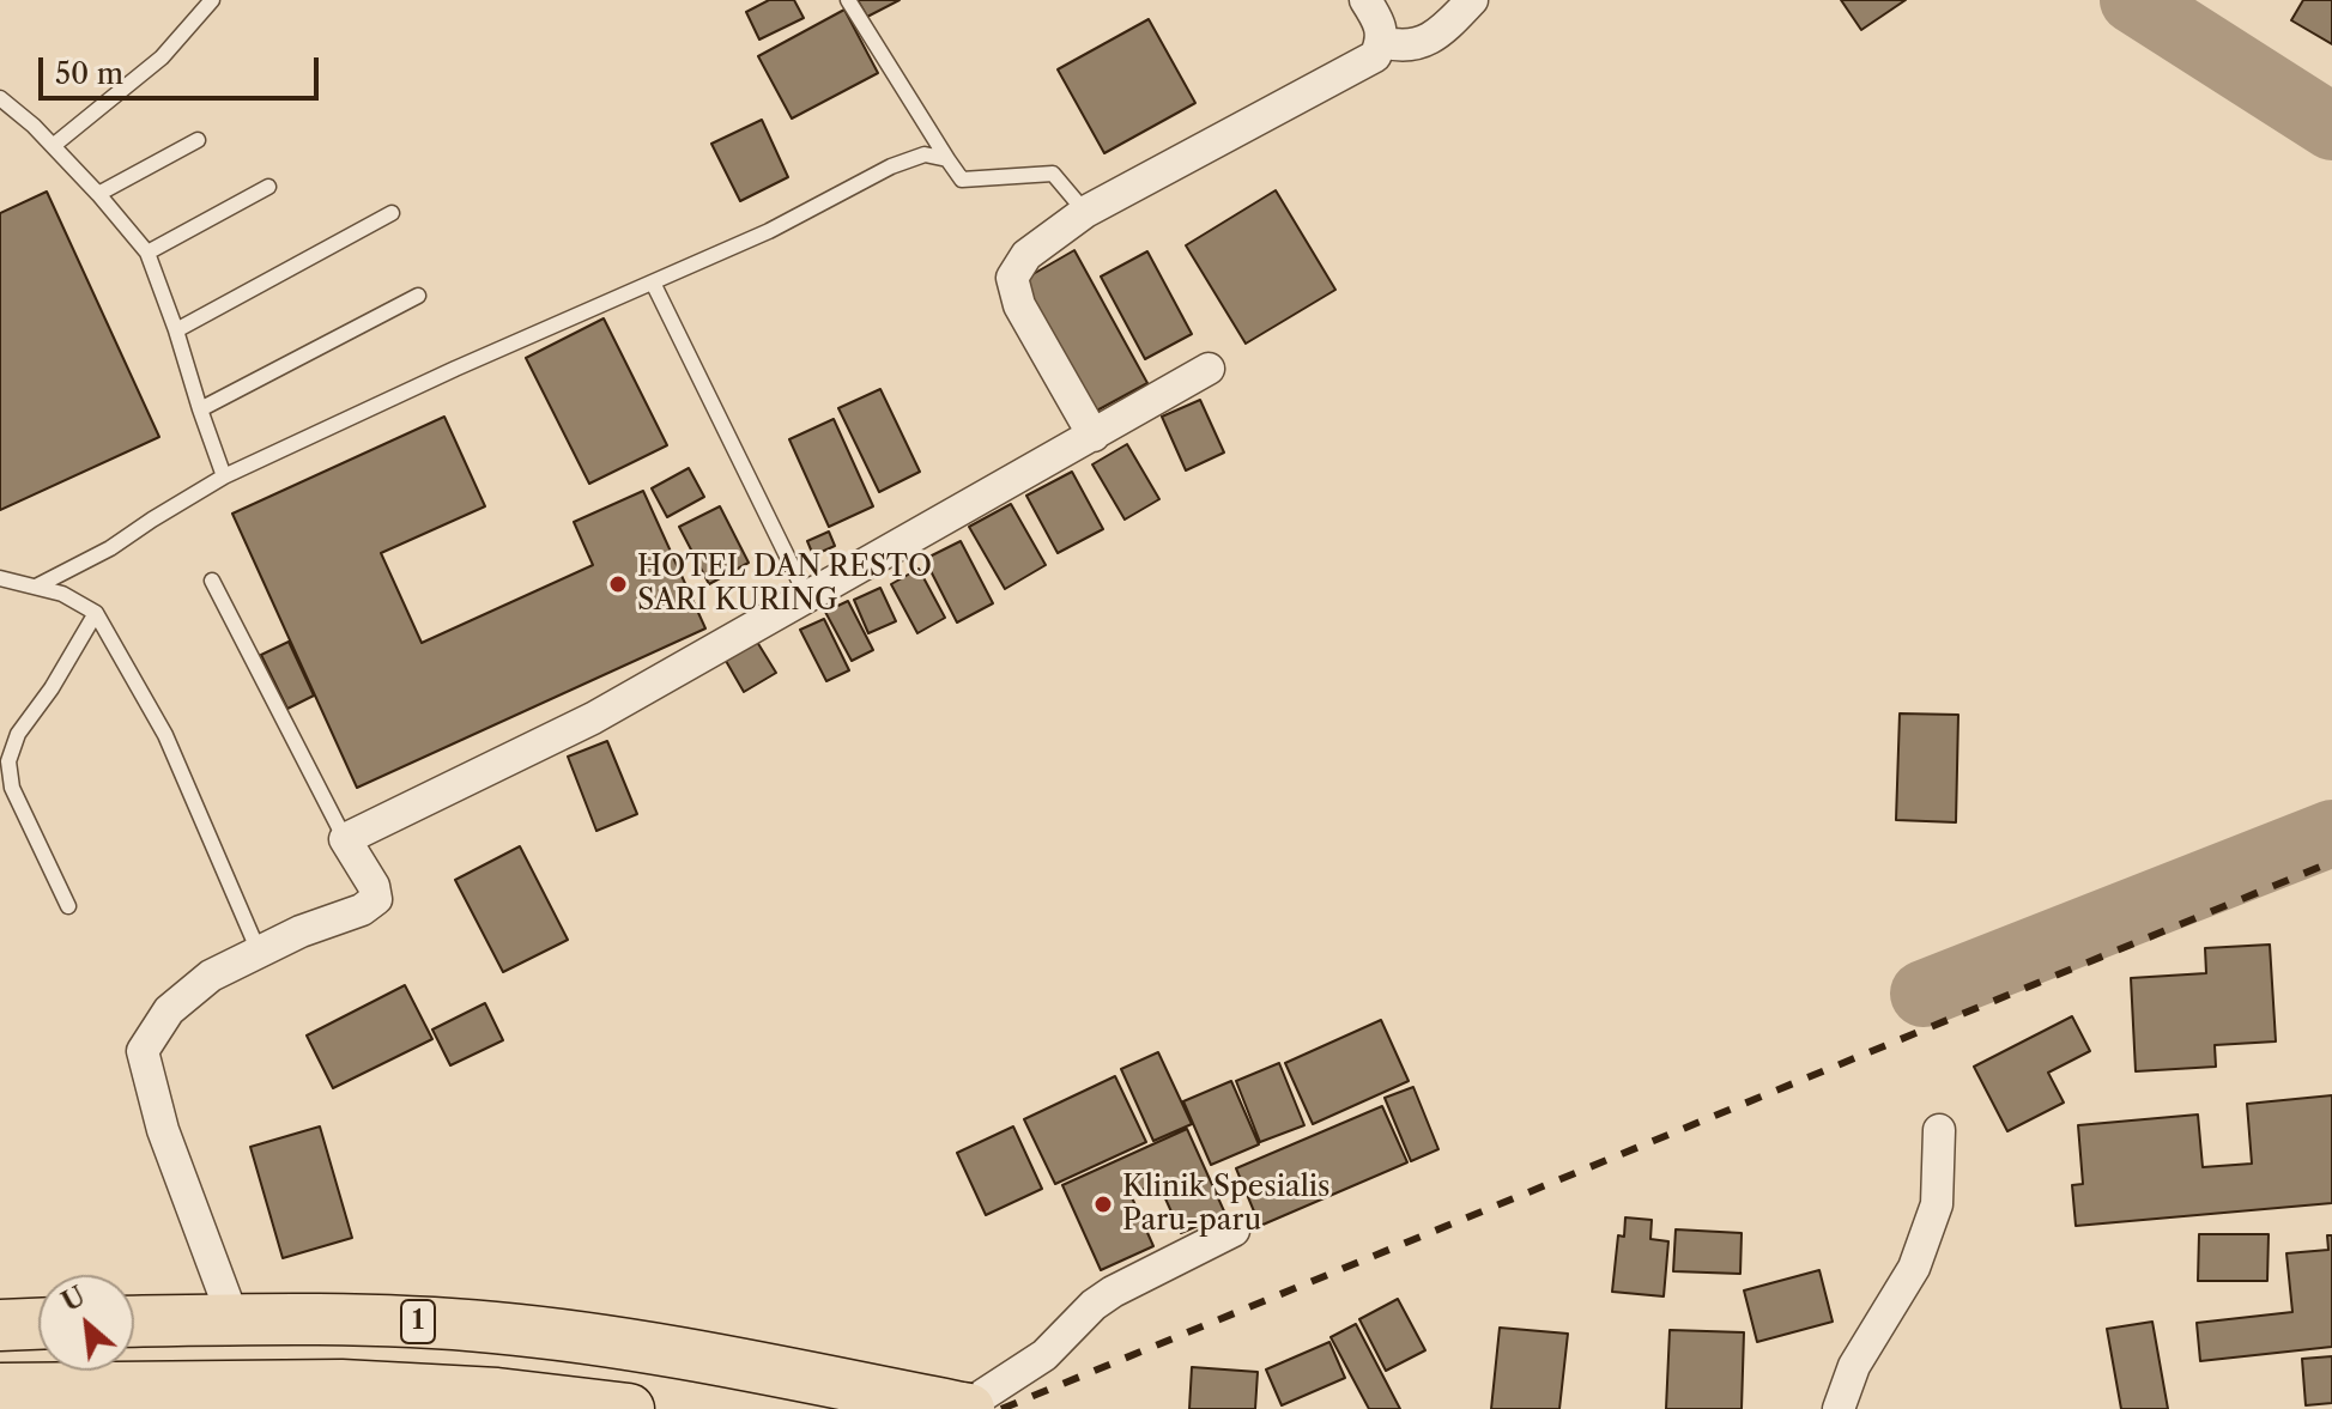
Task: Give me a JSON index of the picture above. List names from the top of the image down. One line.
{"streets":{"highway":["1"]},"places":["HOTEL DAN RESTO SARI KURING","Klinik Spesialis Paru-paru"],"scale_bar":"50 m","north":"top left"}
